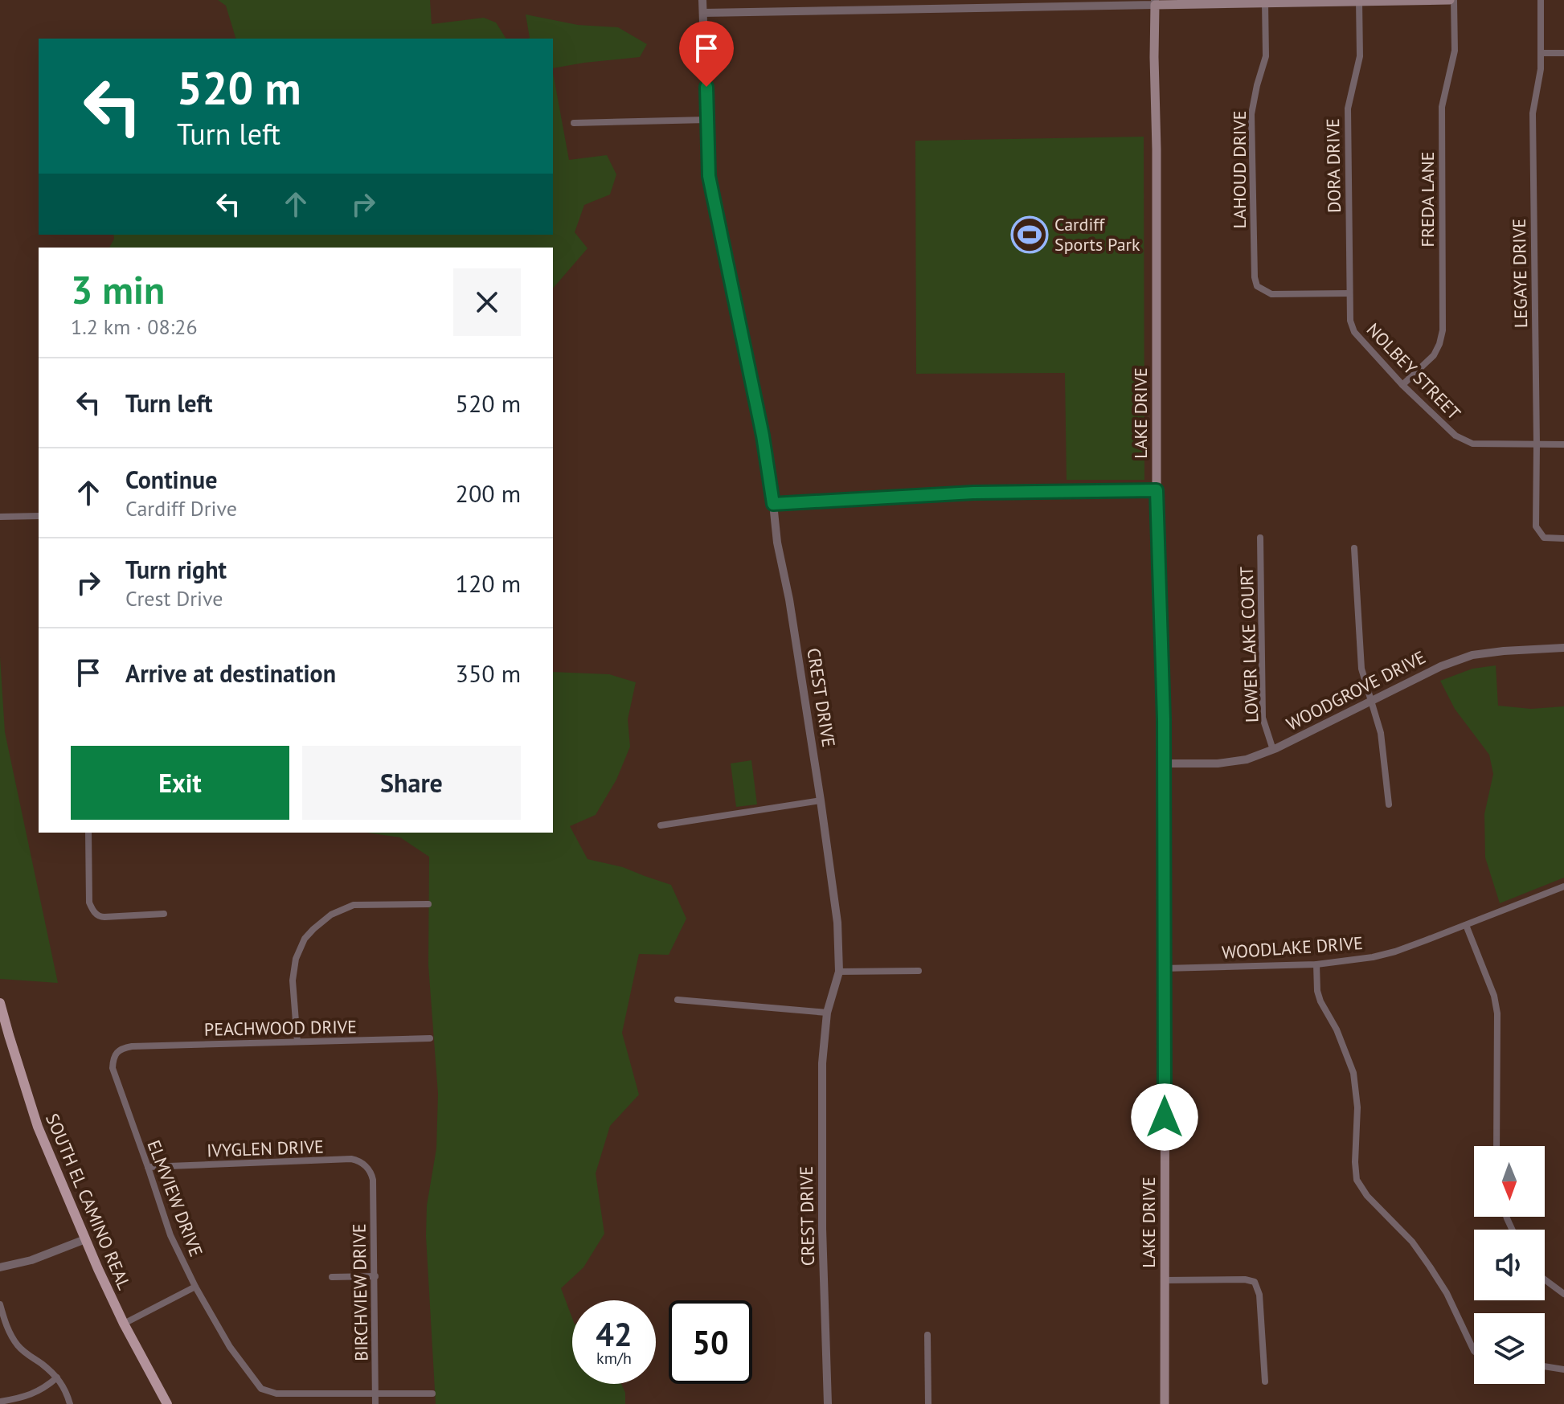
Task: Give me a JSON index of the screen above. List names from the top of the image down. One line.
{"streets":{"main road":["LAKE DRIVE","SOUTH EL CAMINO REAL"],"street":["DORA DRIVE","LAHOUD DRIVE","FREDA LANE","LEGAYE DRIVE","NOLBEY STREET","LOWER LAKE COURT","WOODGROVE DRIVE","CREST DRIVE","WOODLAKE DRIVE","PEACHWOOD DRIVE","IVYGLEN DRIVE","ELMVIEW DRIVE","BIRCHVIEW DRIVE"]},"crossings":[["DORA DRIVE","LAHOUD DRIVE"],["DORA DRIVE","NOLBEY STREET"],["LAHOUD DRIVE","NOLBEY STREET"],["FREDA LANE","NOLBEY STREET"],["LEGAYE DRIVE","NOLBEY STREET"],["LAKE DRIVE","WOODGROVE DRIVE"],["LAKE DRIVE","WOODLAKE DRIVE"],["LOWER LAKE COURT","WOODGROVE DRIVE"],["PEACHWOOD DRIVE","ELMVIEW DRIVE"],["IVYGLEN DRIVE","ELMVIEW DRIVE"],["IVYGLEN DRIVE","BIRCHVIEW DRIVE"],["ELMVIEW DRIVE","BIRCHVIEW DRIVE"]],"places":{"sports":["Cardiff Sports Park"]},"north":"bottom","page":{"turn":["520 m","Turn left"],"heading":["3 min","1.2 km · 08:26"],"list":[{"name":"Turn left","value":"520 m"},{"name":"Continue","note":"Cardiff Drive","value":"200 m"},{"name":"Turn right","note":"Crest Drive","value":"120 m"},{"name":"Arrive at destination","value":"350 m"}],"buttons":["Exit","Share"],"speed":"42 km/h","limit":"50"}}
